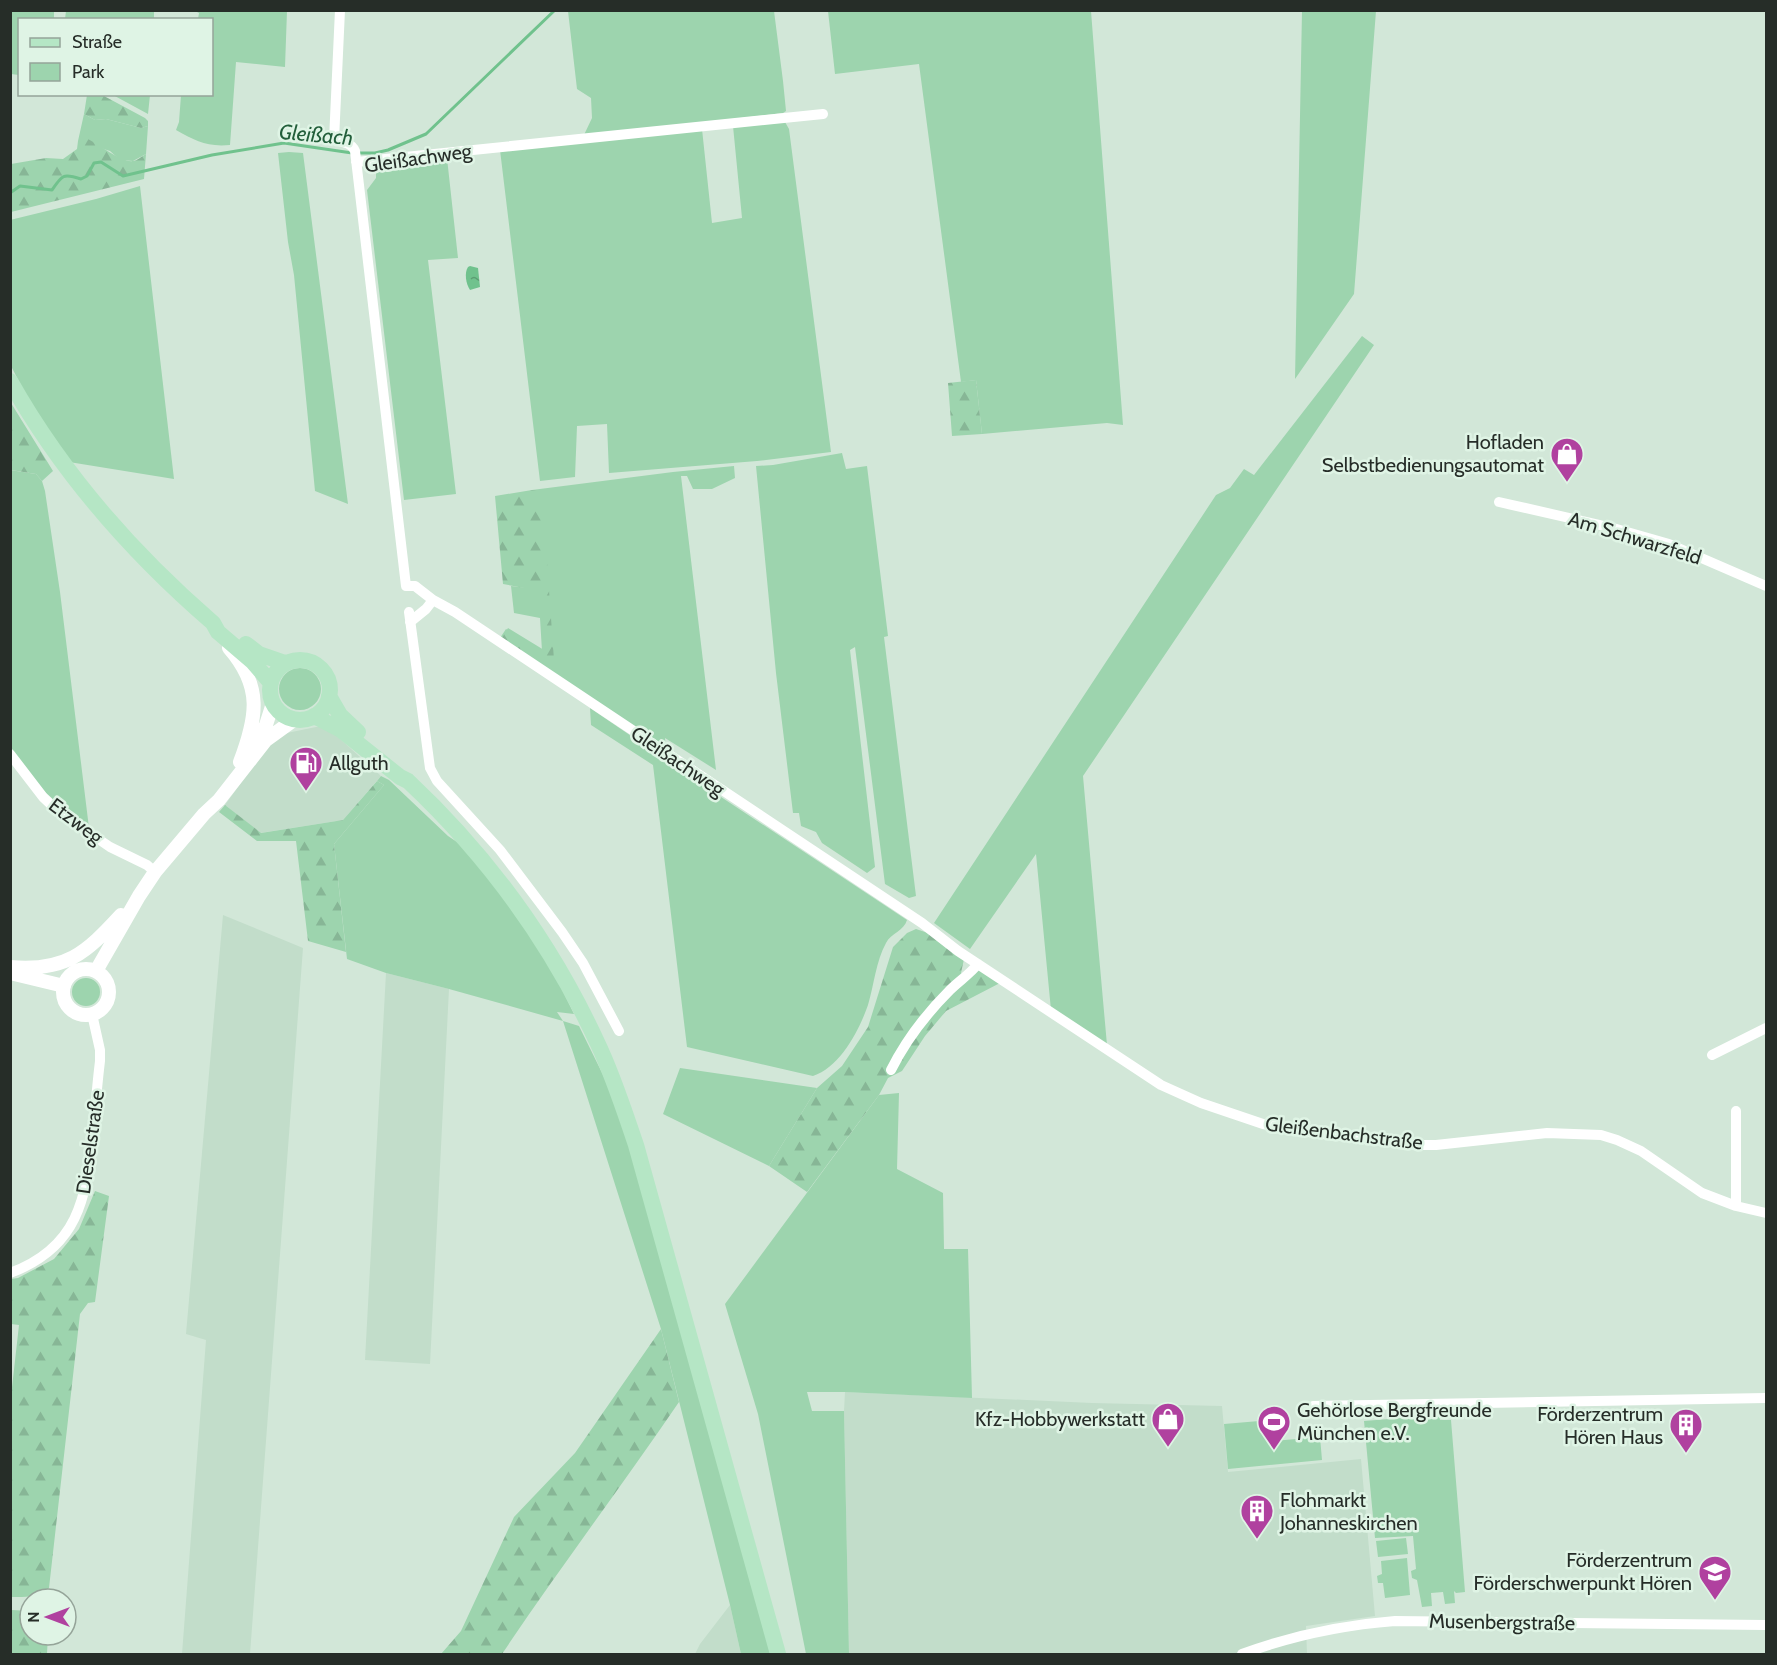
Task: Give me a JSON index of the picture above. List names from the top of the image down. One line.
{"streets":{"street":["Gleißachweg","Am Schwarzfeld","Etzweg","Gleißenbachstraße","Dieselstraße","Musenbergstraße"]},"crossings":[["Gleißachweg","Gleißenbachstraße"]],"water":["Gleißach"],"places":{"shop":["Hofladen Selbstbedienungsautomat","Kfz-Hobbywerkstatt"],"fuel station":["Allguth"],"sports":["Gehörlose Bergfreunde München e.V."],"building":["Förderzentrum Hören Haus","Flohmarkt Johanneskirchen"],"school or university":["Förderzentrum Förderschwerpunkt Hören"]},"legend":["Straße","Park"],"north":"left"}
